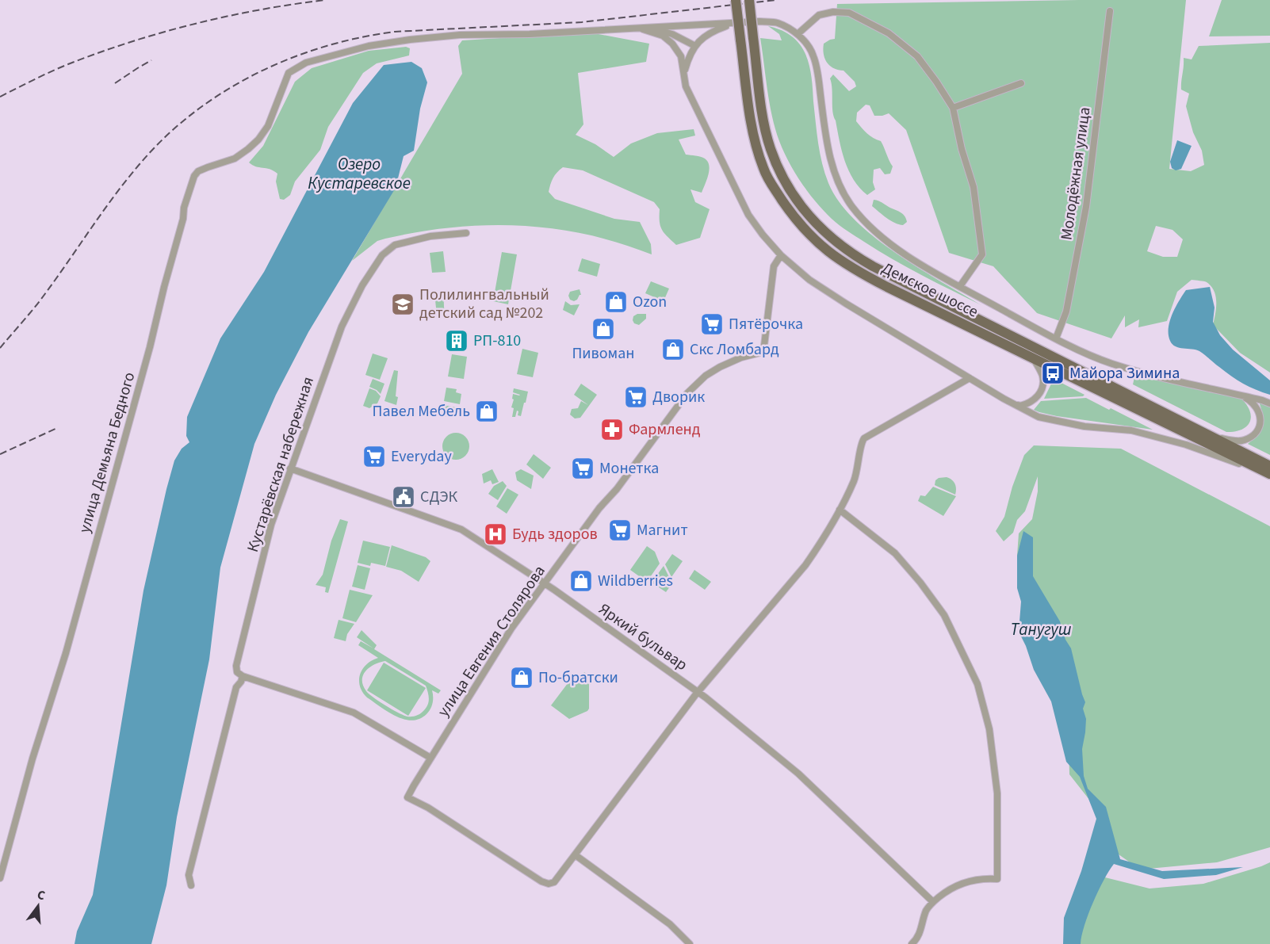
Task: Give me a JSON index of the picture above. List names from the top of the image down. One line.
{"streets":{"main road":["Демское шоссе"],"street":["Молодёжная улица","улица Демьяна Бедного","Кустарёвская набережная","Яркий бульвар","улица Евгения Столярова"]},"crossings":[["Кустарёвская набережная","Яркий бульвар"],["Яркий бульвар","улица Евгения Столярова"]],"water":["Озеро Кустаревское","Танугуш"],"places":{"shop":["Ozon","Пивоман","Скс Ломбард","Павел Мебель","Wildberries","По-братски"],"school or university":["Полилингвальный детский сад №202"],"supermarket":["Пятёрочка","Дворик","Everyday","Монетка","Магнит"],"building":["РП-810"],"bus stop":["Майора Зимина"],"pharmacy":["Фармленд"],"public building":["СДЭК"],"hospital":["Будь здоров"]},"north":"top"}
